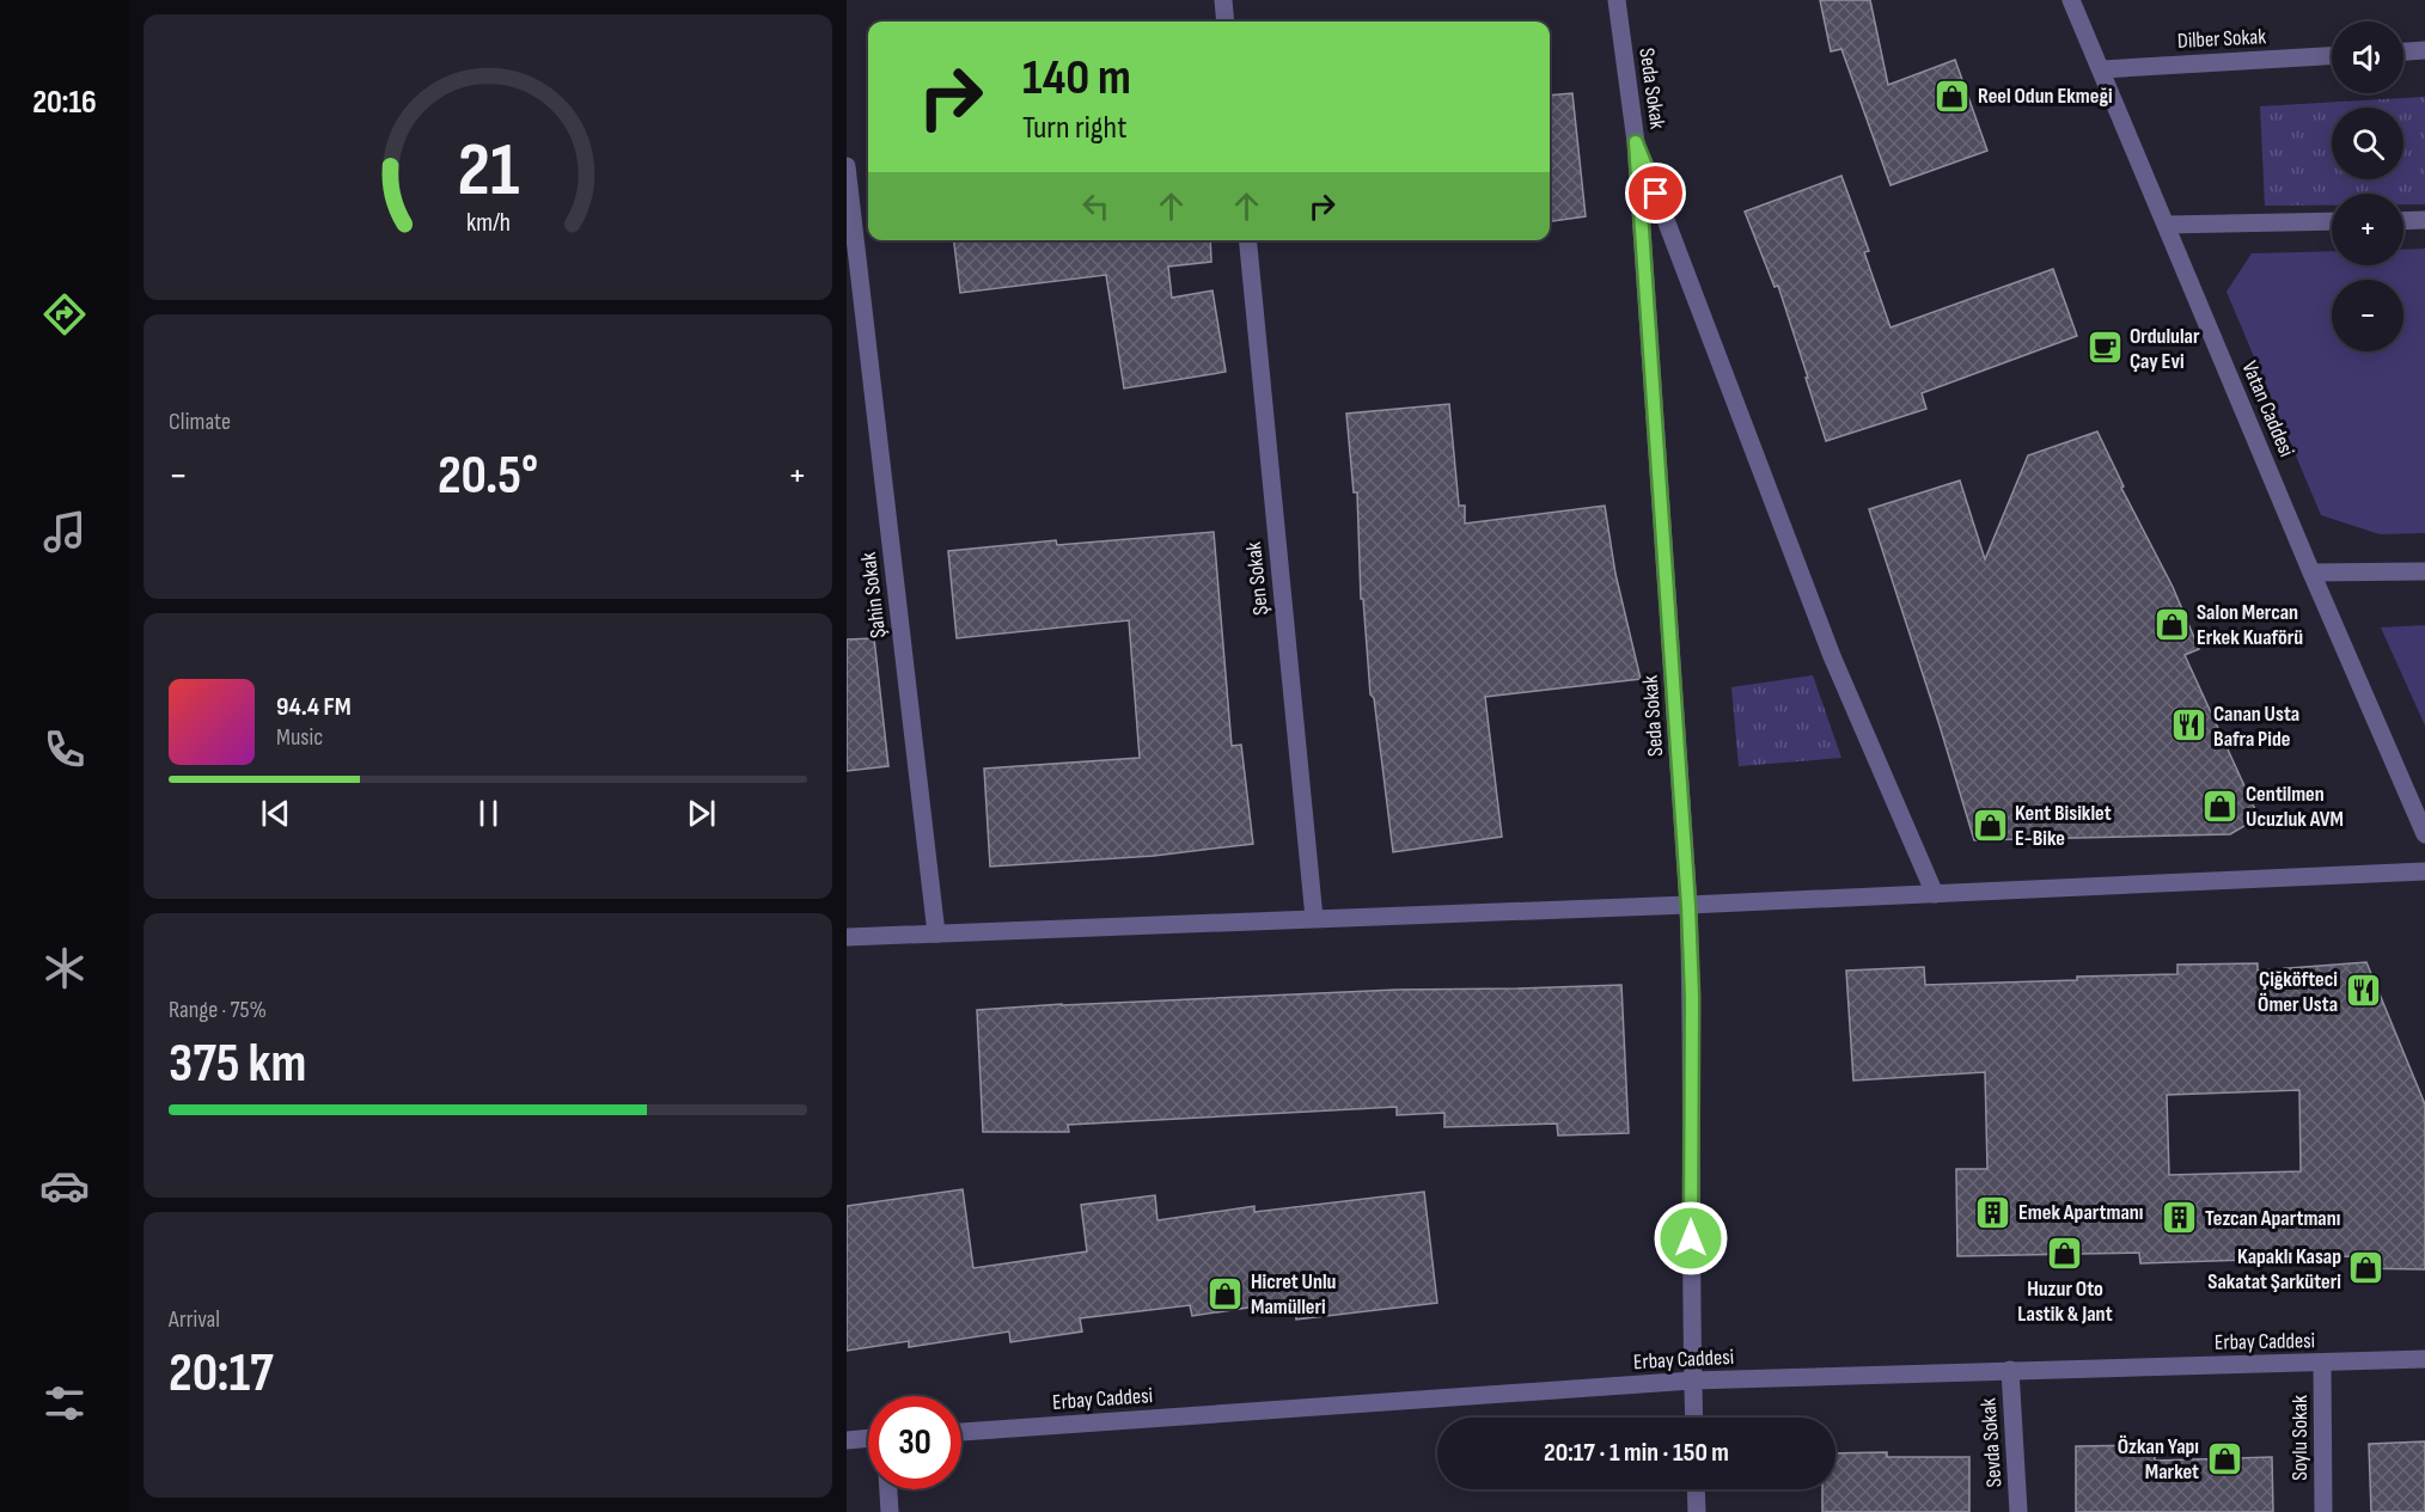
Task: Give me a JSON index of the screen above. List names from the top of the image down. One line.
{"streets":{"street":["Dilber Sokak","Seda Sokak","Vatan Caddesi","Şen Sokak","Şahin Sokak","Erbay Caddesi","Soylu Sokak","Sevda Sokak"]},"crossings":[["Dilber Sokak","Vatan Caddesi"],["Seda Sokak","Erbay Caddesi"],["Erbay Caddesi","Soylu Sokak"],["Erbay Caddesi","Sevda Sokak"]],"places":{"shop":["Reel Odun Ekmeği","Salon Mercan Erkek Kuaförü","Centilmen Ucuzluk AVM","Kent Bisiklet E-Bike","Huzur Oto Lastik & Jant","Kapaklı Kasap Sakatat Şarküteri","Hicret Unlu Mamülleri","Özkan Yapı Market"],"cafe":["Ordulular Çay Evi"],"restaurant":["Canan Usta Bafra Pide","Çiğköfteci Ömer Usta"],"building":["Emek Apartmanı","Tezcan Apartmanı"]},"page":{"tabs":"20:16","map_buttons":["+","−"],"turn":["140 m","Turn right"],"tile":["Climate",["Range · 75%","375 km"],["Arrival","20:17"]],"heat":["−","20.5°","+"],"song":["94.4 FM","Music"],"limit":"30","trip":"20:17 · 1 min · 150 m","gauge":["21","km/h"]}}
